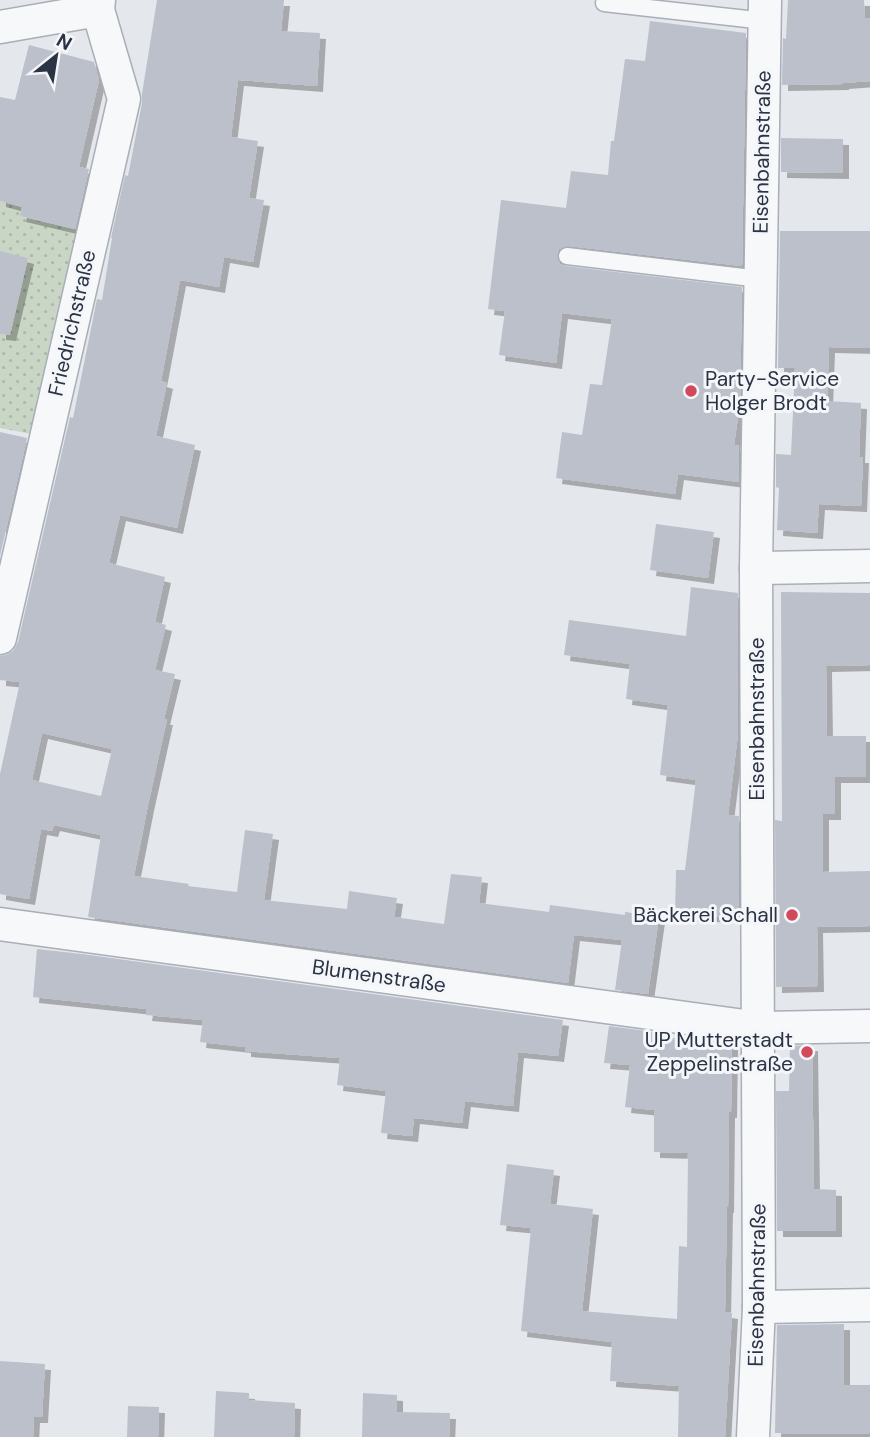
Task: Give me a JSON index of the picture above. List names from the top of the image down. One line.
{"streets":{"street":["Eisenbahnstraße","Friedrichstraße","Blumenstraße"]},"crossings":[["Eisenbahnstraße","Blumenstraße"]],"places":["Party-Service Holger Brodt","Bäckerei Schall","UP Mutterstadt Zeppelinstraße"],"north":"top right"}
